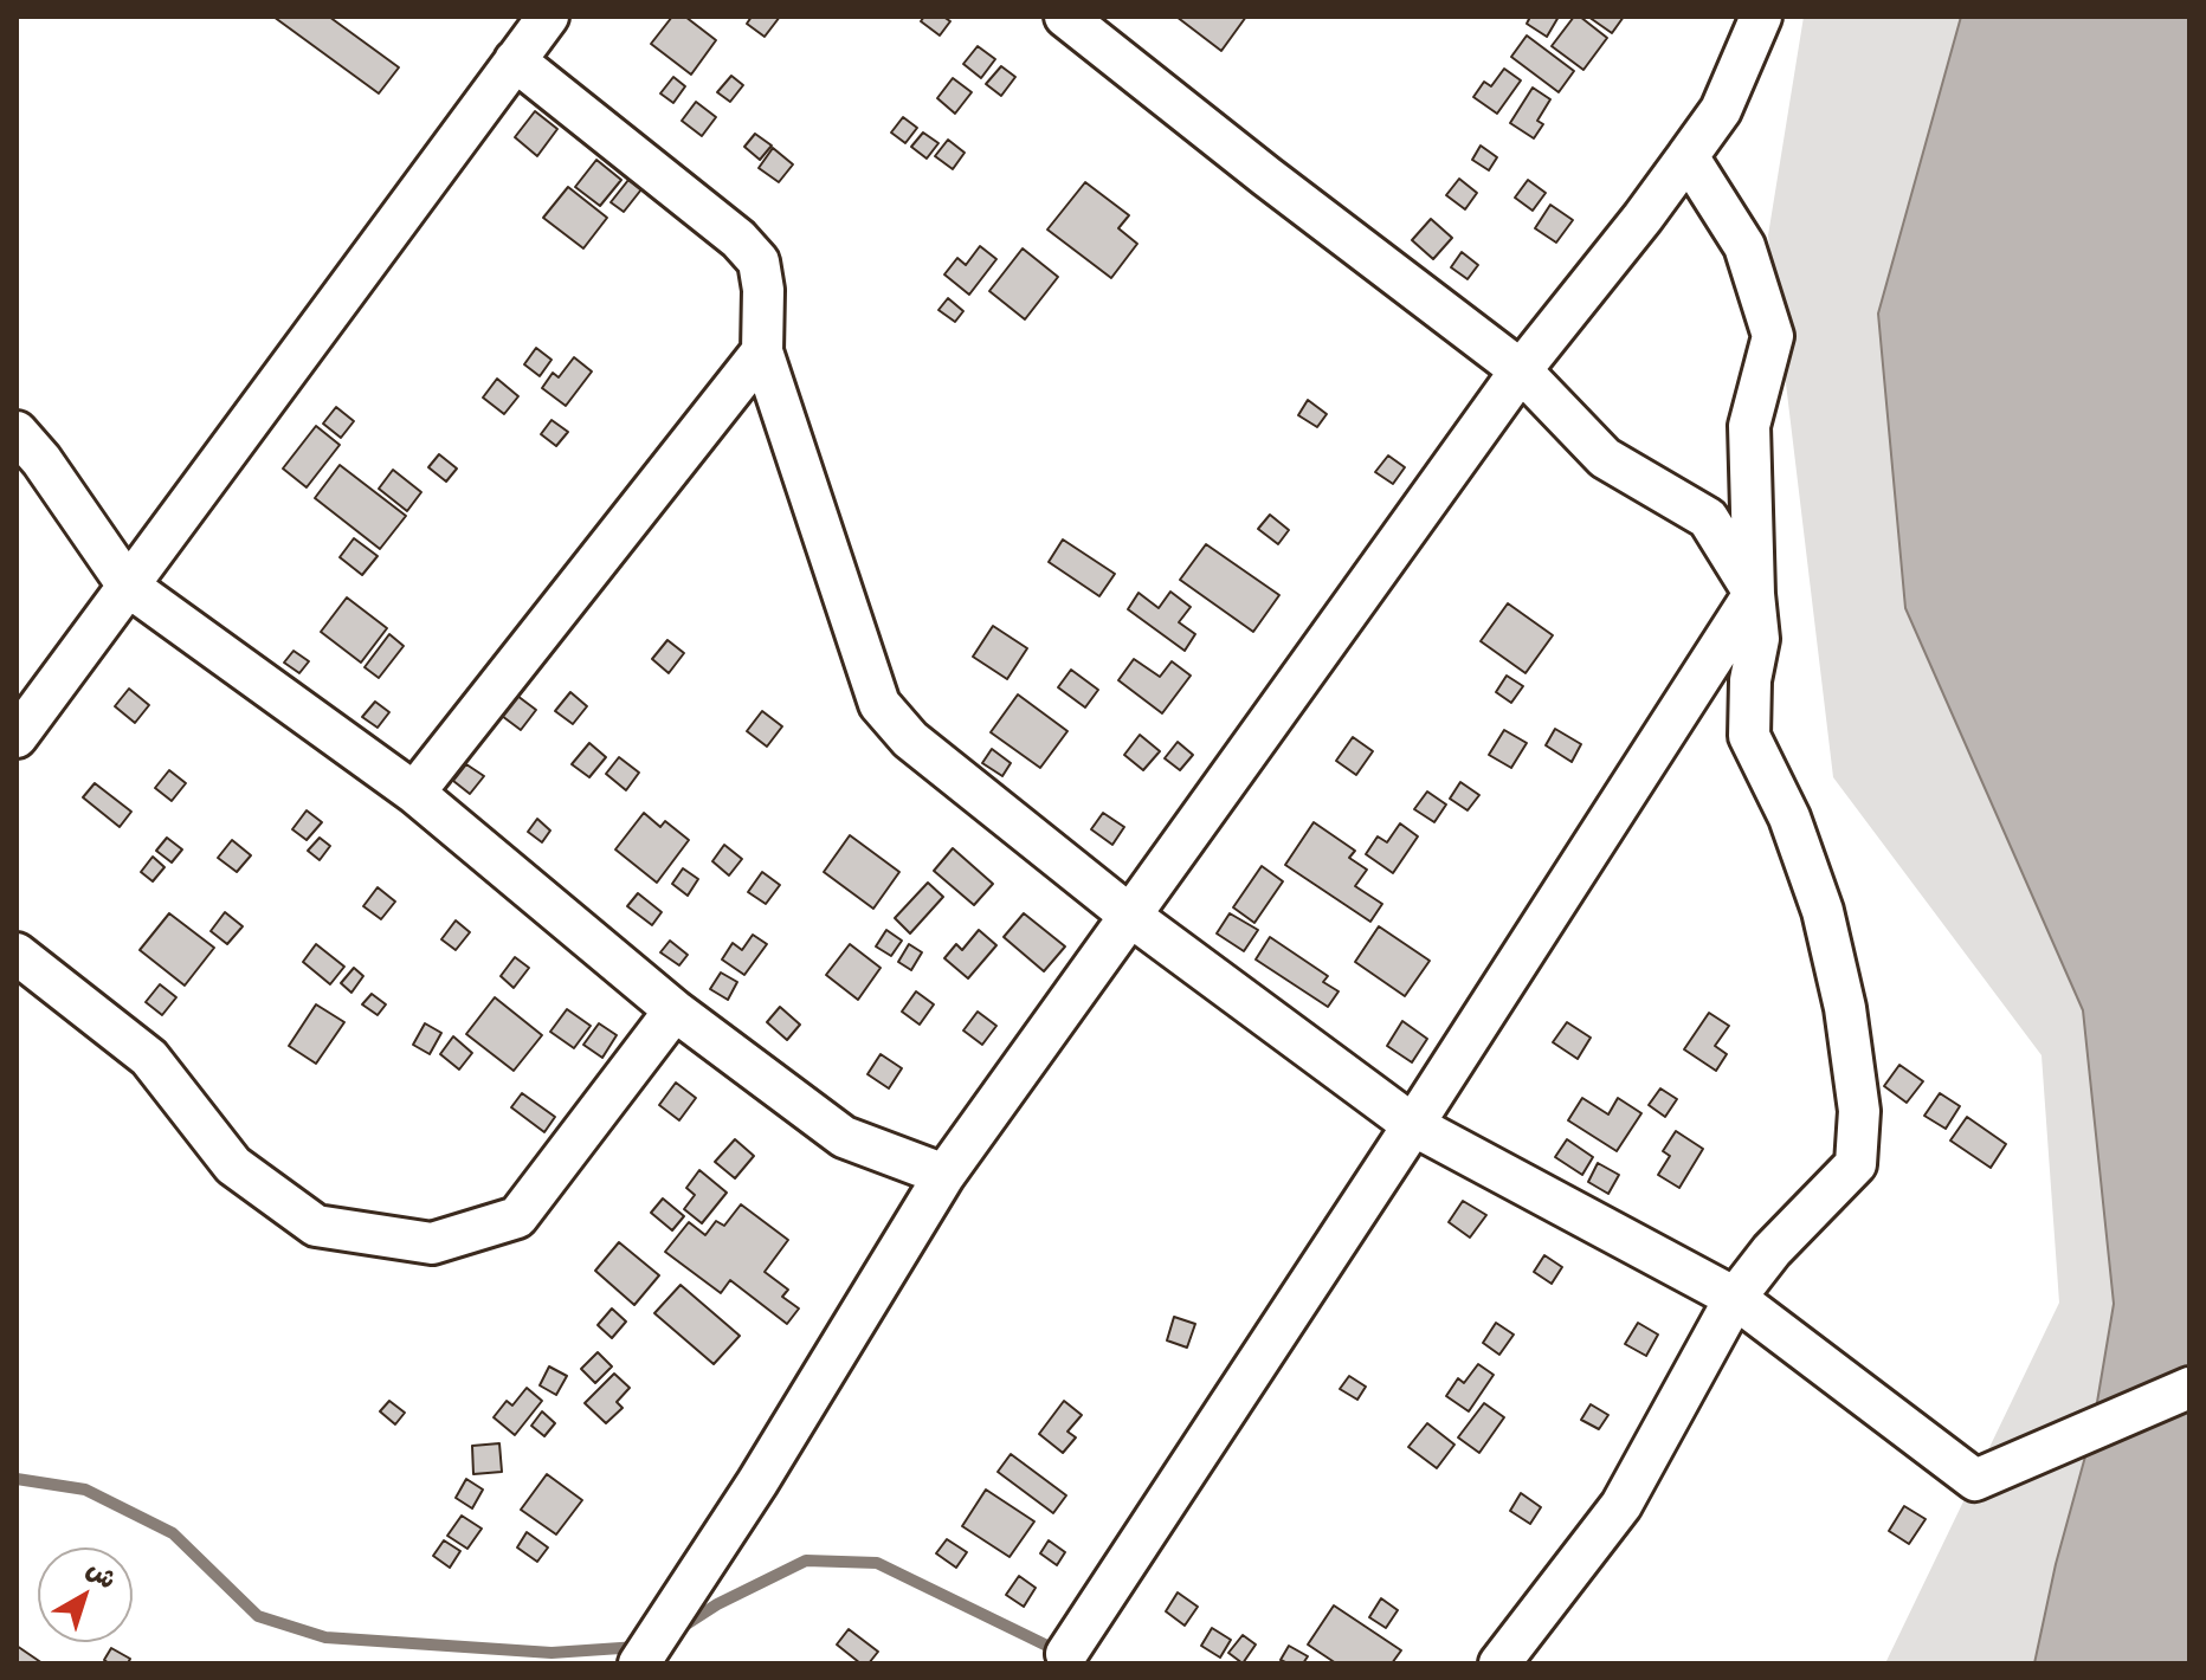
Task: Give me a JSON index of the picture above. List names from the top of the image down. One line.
{"north":"top right"}
